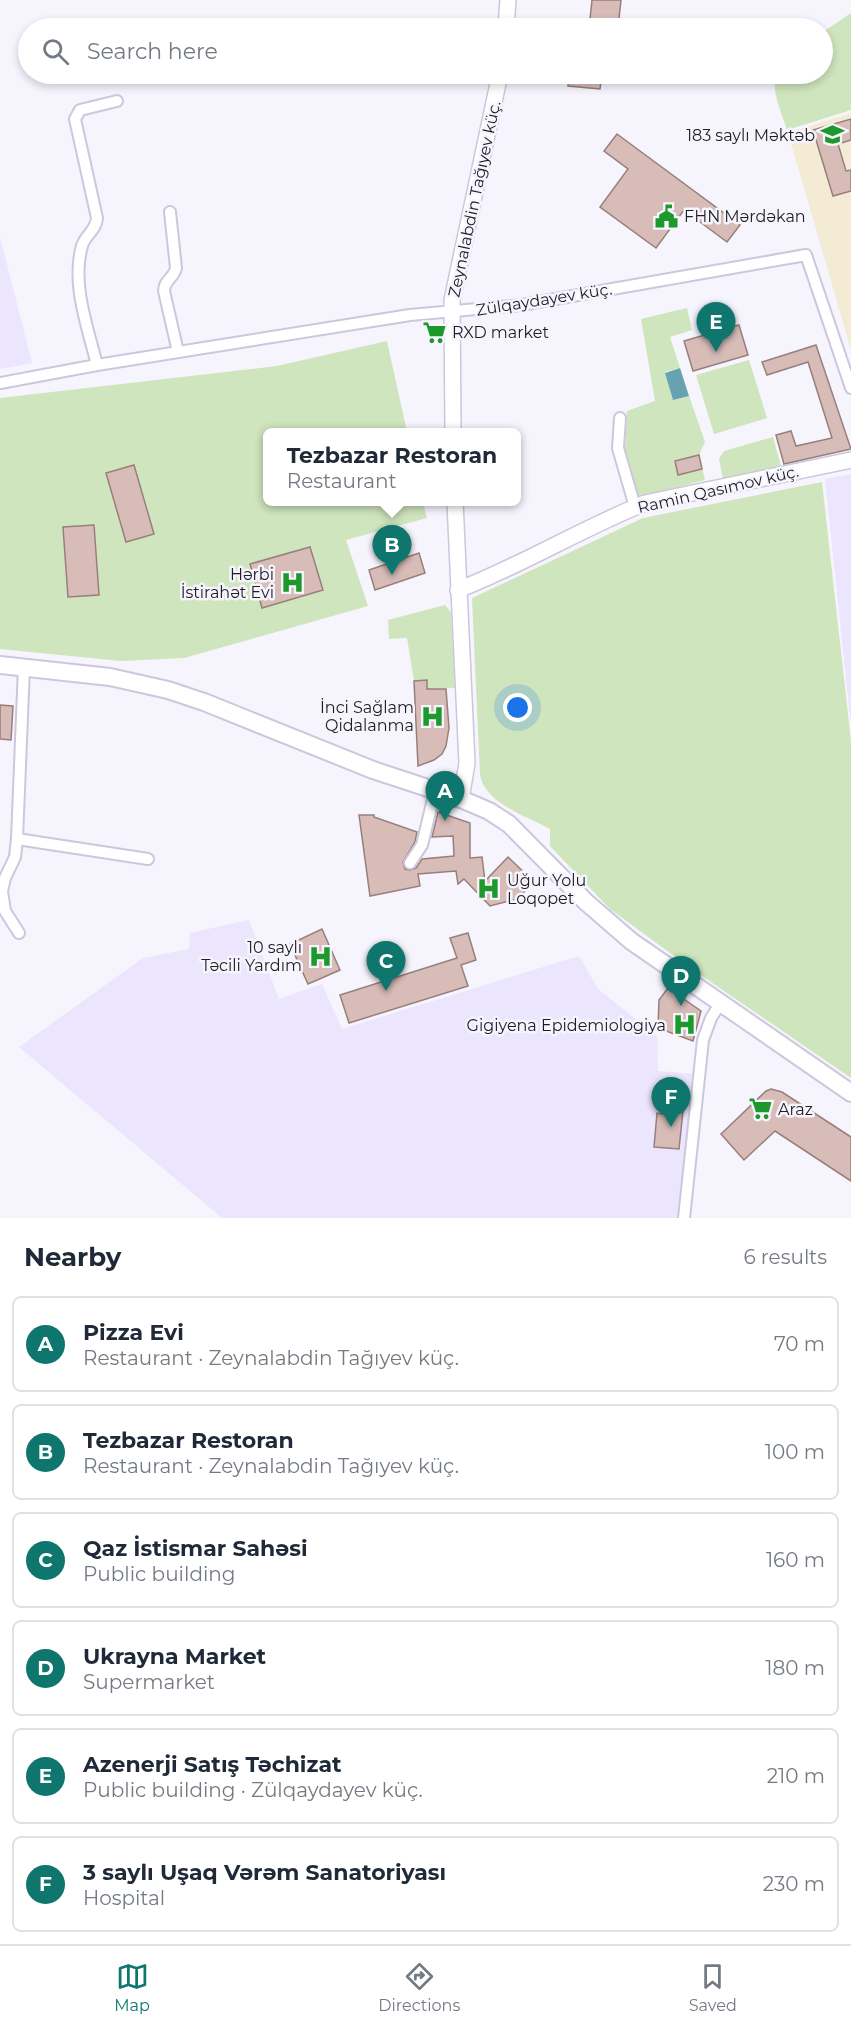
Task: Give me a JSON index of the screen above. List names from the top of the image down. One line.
{"streets":{"street":["Zeynalabdin Tağıyev küç.","Zülqaydayev küç.","Ramin Qasımov küç."]},"crossings":[["Zeynalabdin Tağıyev küç.","Zülqaydayev küç."]],"places":{"school or university":["183 saylı Məktəb"],"public building":["FHN Mərdəkan"],"supermarket":["RXD market","Araz"],"hospital":["Hərbi İstirahət Evi","İnci Sağlam Qidalanma","Uğur Yolu Loqopet","10 saylı Təcili Yardım","Gigiyena Epidemiologiya"]},"page":{"search":"Search here","pins":["E","B","A","C","D","F"],"popup":["Tezbazar Restoran","Restaurant"],"heading":["Nearby","6 results"],"list":[{"mark":"A","name":"Pizza Evi","note":"Restaurant · Zeynalabdin Tağıyev küç.","value":"70 m"},{"mark":"B","name":"Tezbazar Restoran","note":"Restaurant · Zeynalabdin Tağıyev küç.","value":"100 m"},{"mark":"C","name":"Qaz İstismar Sahəsi","note":"Public building","value":"160 m"},{"mark":"D","name":"Ukrayna Market","note":"Supermarket","value":"180 m"},{"mark":"E","name":"Azenerji Satış Təchizat","note":"Public building · Zülqaydayev küç.","value":"210 m"},{"mark":"F","name":"3 saylı Uşaq Vərəm Sanatoriyası","note":"Hospital","value":"230 m"}],"nav":["Map","Directions","Saved"]}}
